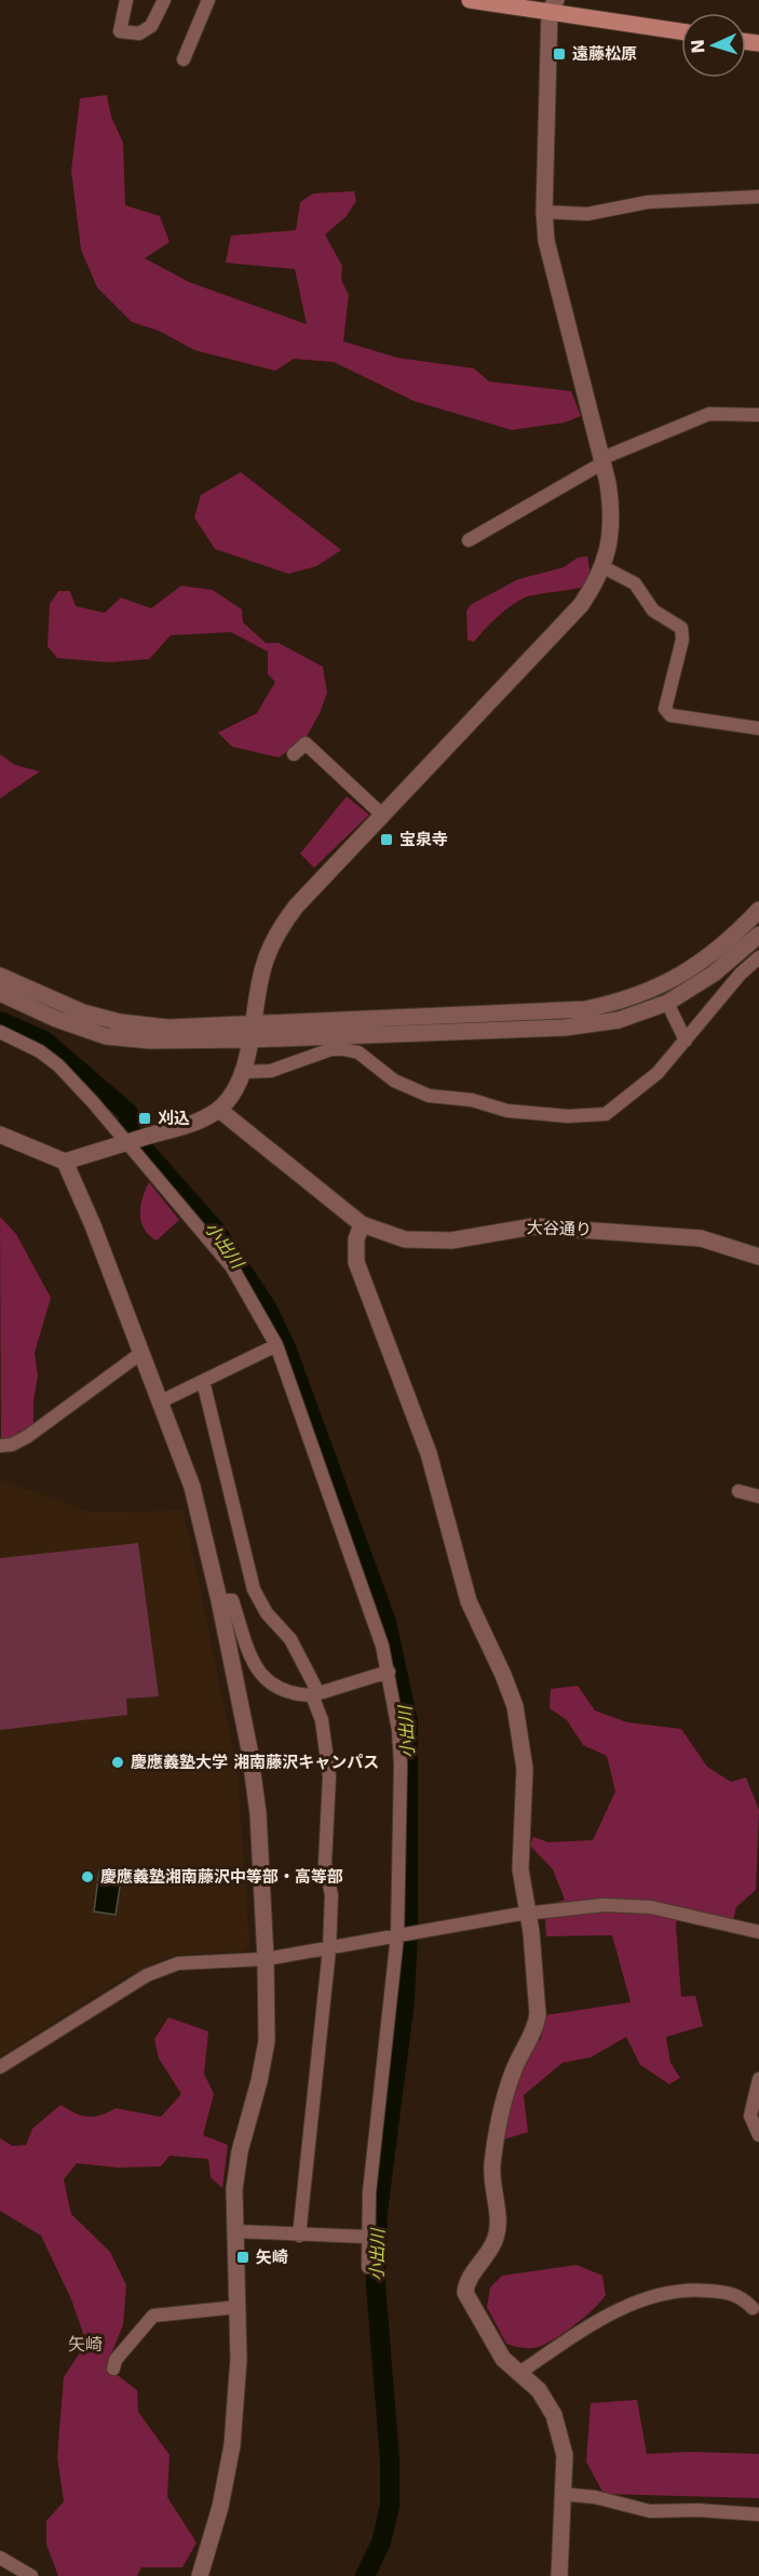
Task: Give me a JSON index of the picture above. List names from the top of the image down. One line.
{"streets":{"street":["大谷通り"]},"districts":["矢崎"],"water":["小出川"],"places":{"transit":["遠藤松原","宝泉寺","刈込","矢崎"],"other":["慶應義塾大学 湘南藤沢キャンパス","慶應義塾湘南藤沢中等部・高等部"]},"north":"left"}
